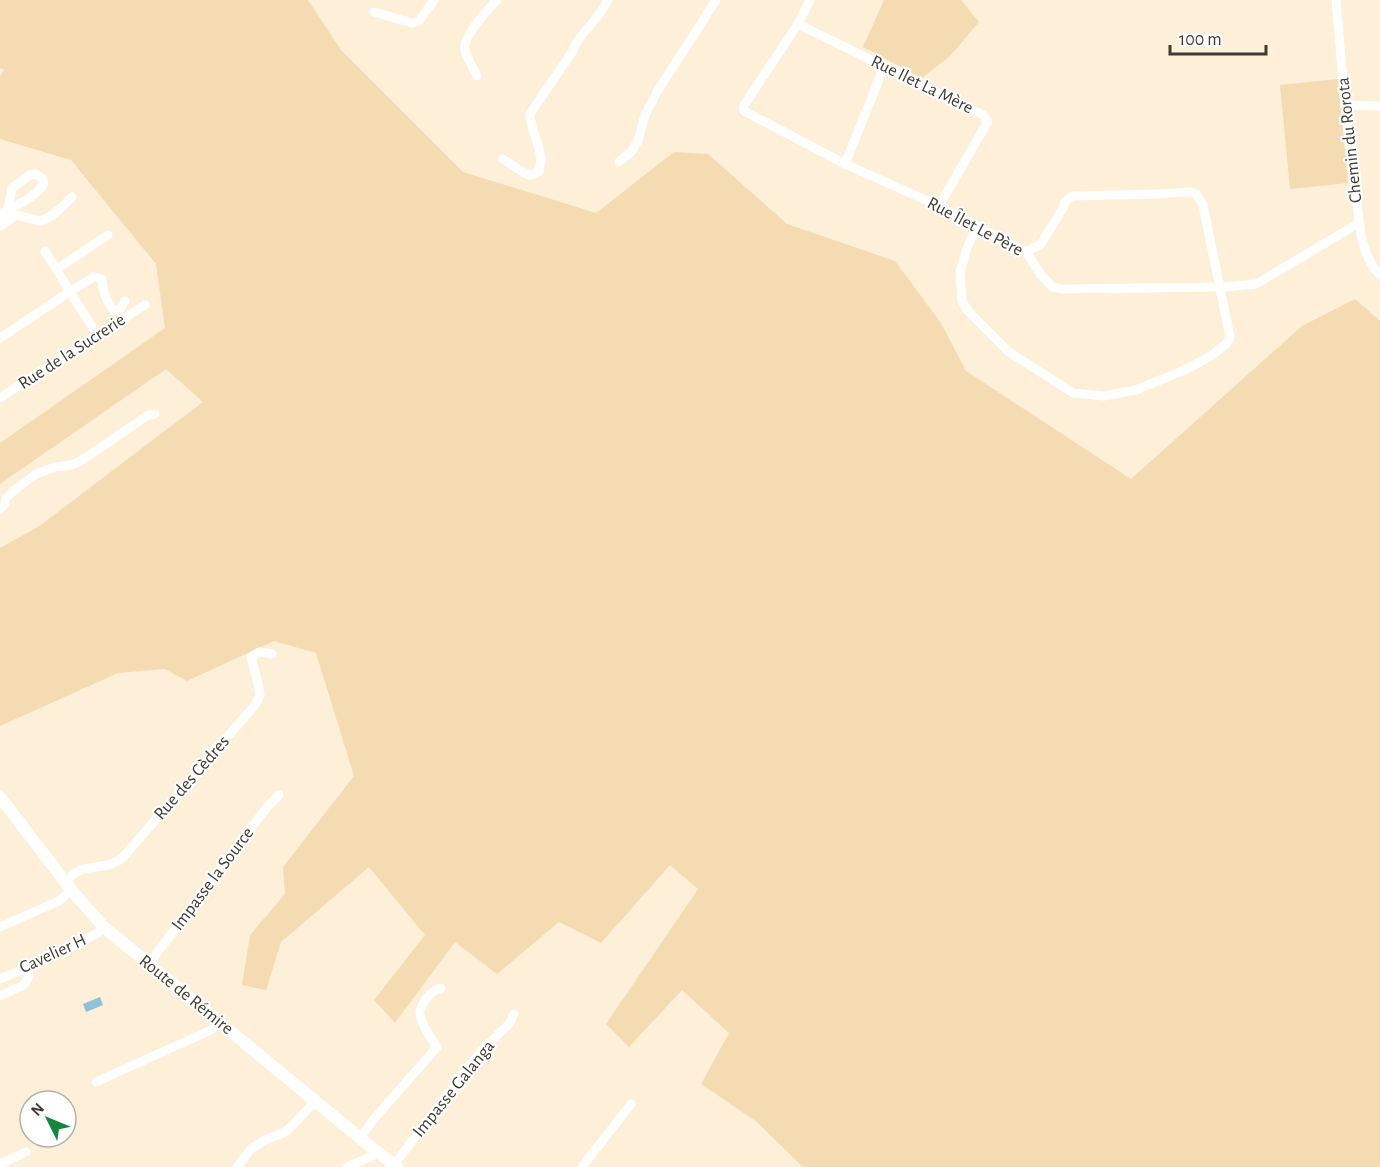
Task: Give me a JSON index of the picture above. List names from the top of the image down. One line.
{"streets":{"main road":["Route de Rémire"],"street":["Rue Ilet La Mère","Chemin du Rorota","Rue Îlet Le Père","Rue de la Sucrerie","Rue des Cèdres","Impasse la Source","Cavelier H","Impasse Galanga"]},"crossings":[["Rue Ilet La Mère","Rue Îlet Le Père"],["Chemin du Rorota","Rue Îlet Le Père"],["Rue des Cèdres","Route de Rémire"],["Impasse la Source","Route de Rémire"],["Cavelier H","Route de Rémire"],["Route de Rémire","Impasse Galanga"]],"scale_bar":"100 m","north":"top left"}
